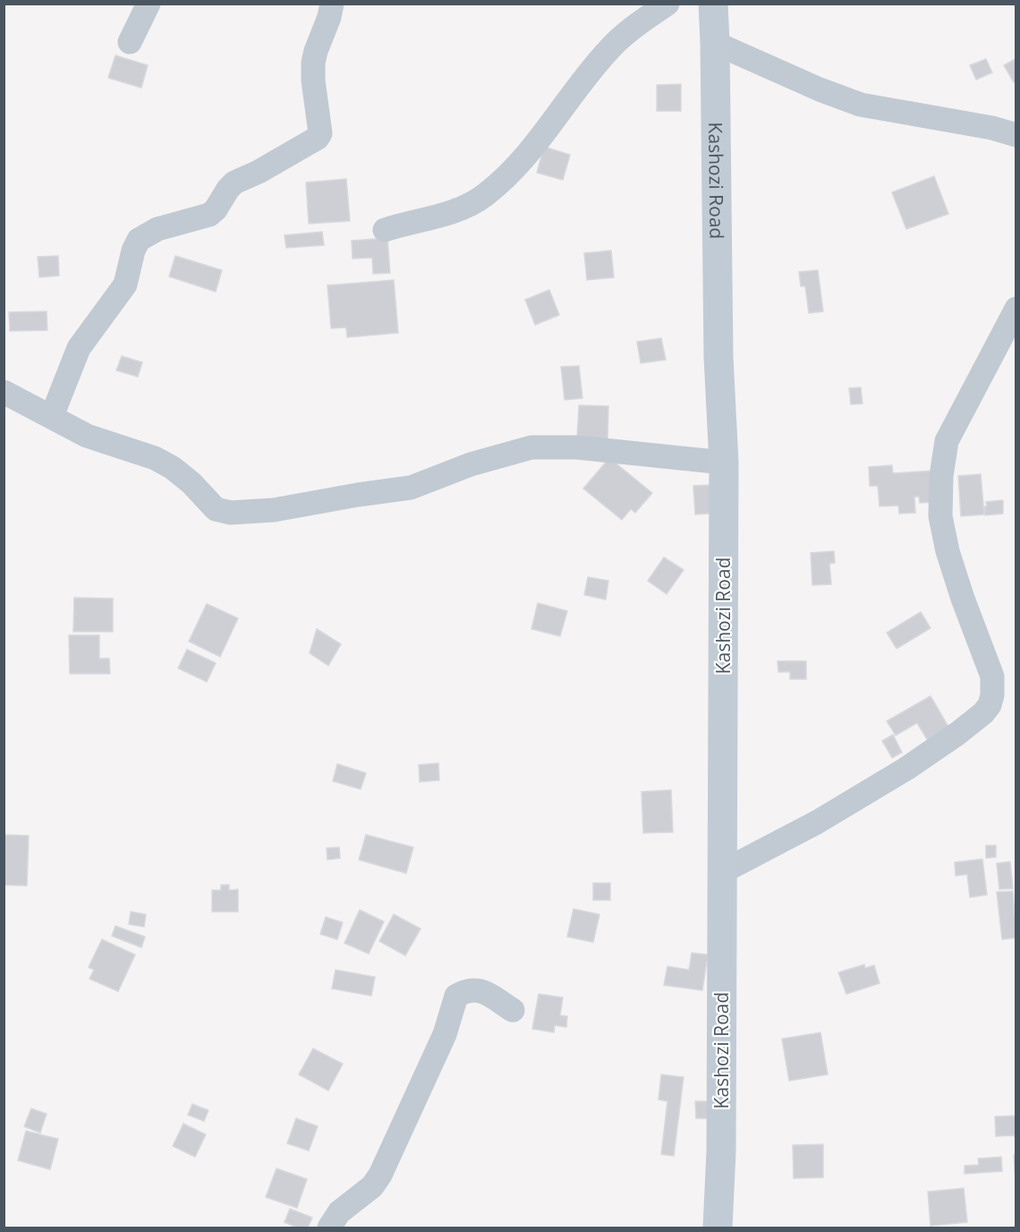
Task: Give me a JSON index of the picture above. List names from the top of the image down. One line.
{"streets":{"main road":["Kashozi Road"]}}
